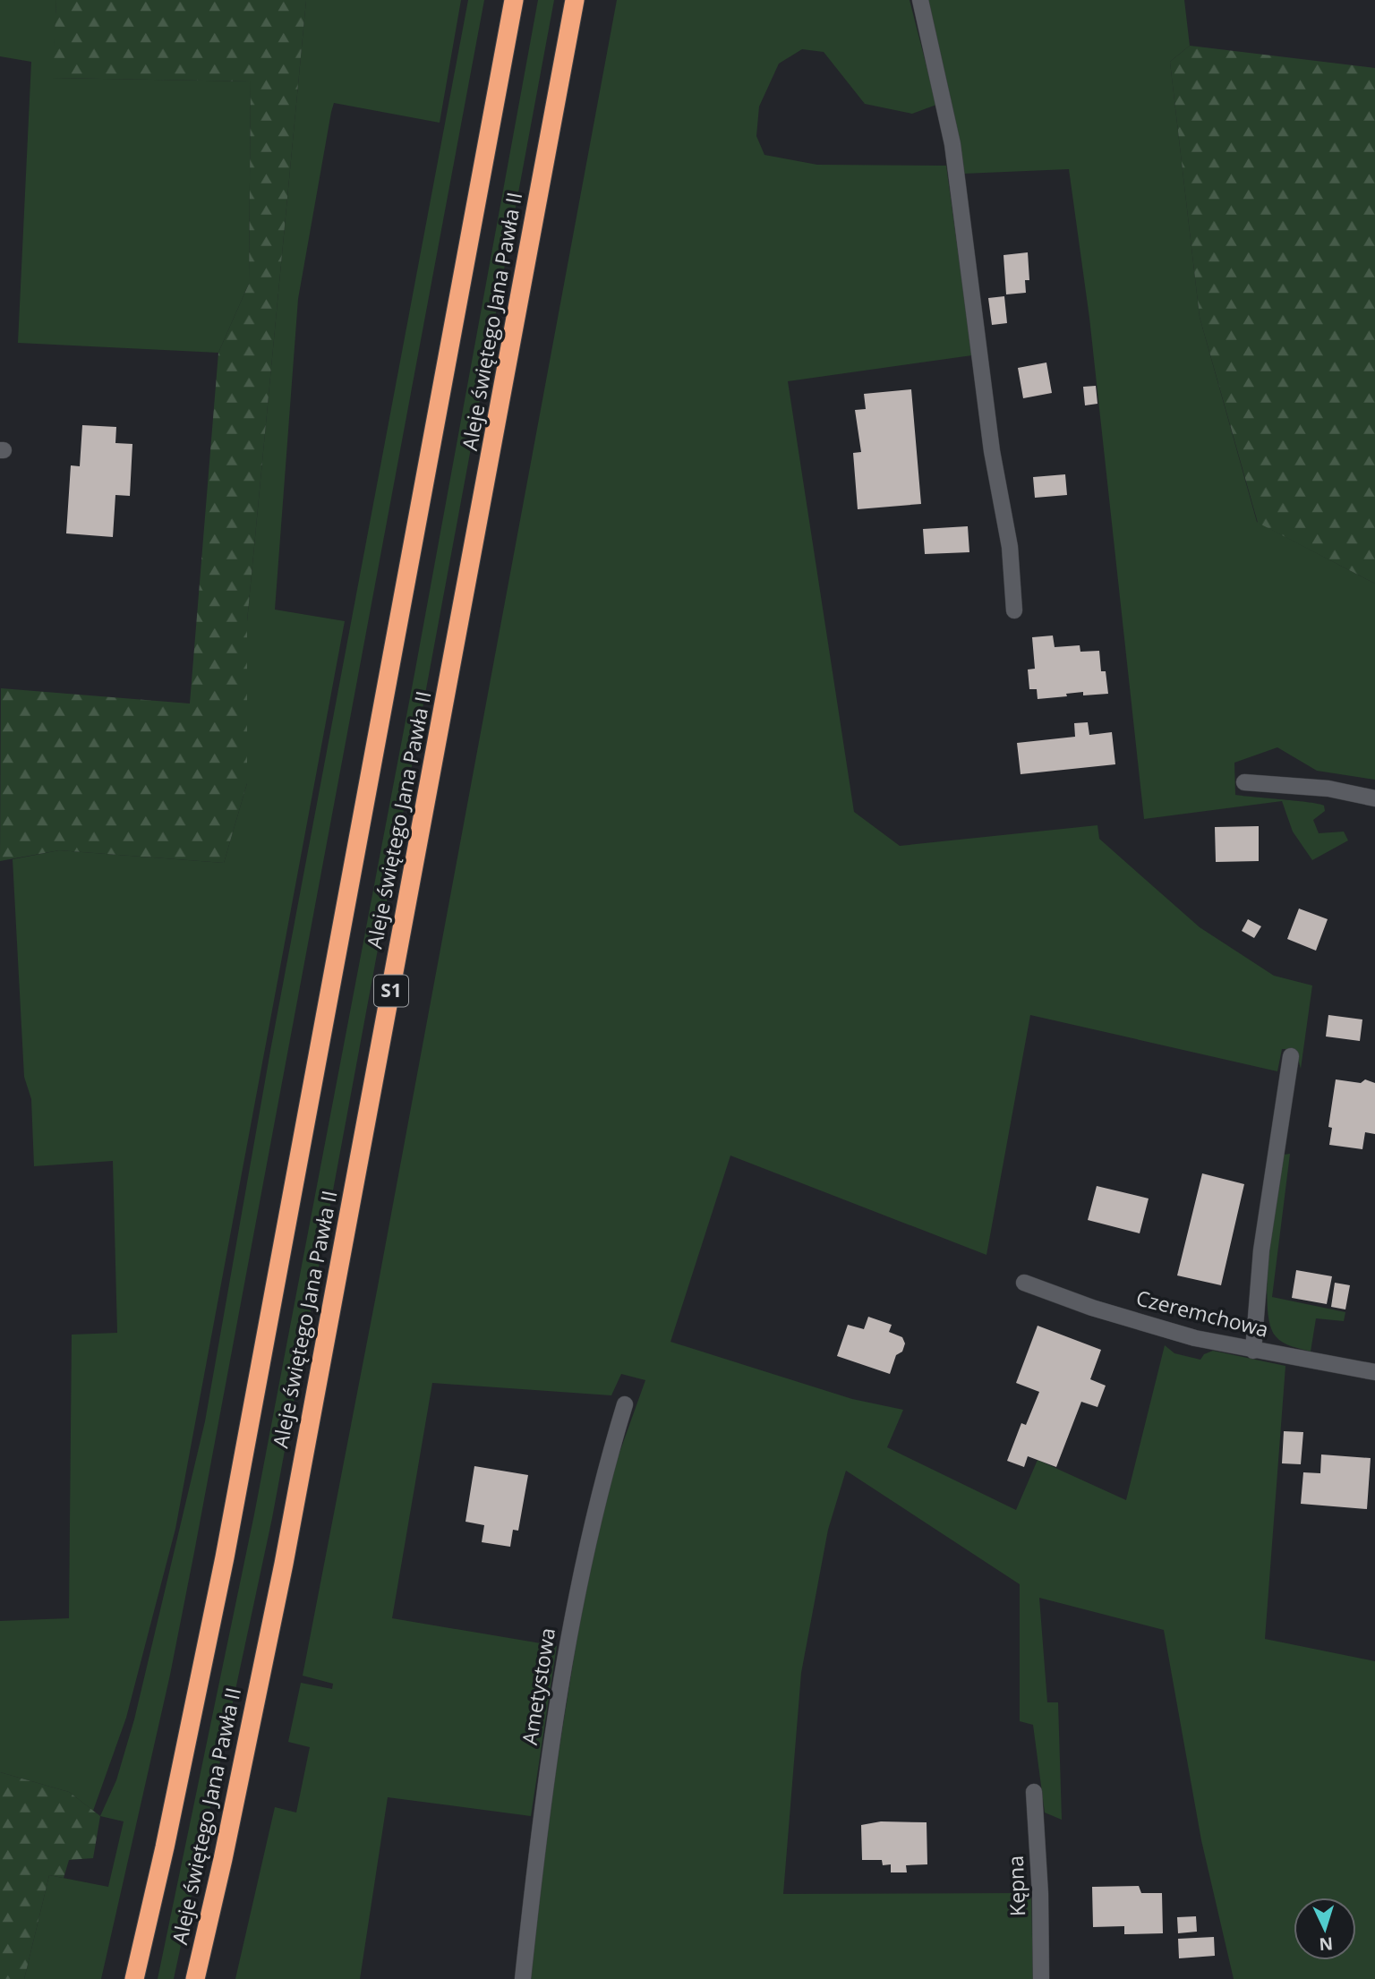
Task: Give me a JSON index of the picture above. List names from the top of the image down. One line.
{"streets":{"highway":["Aleje świętego Jana Pawła II","S1"],"street":["Czeremchowa","Ametystowa","Kępna"]},"north":"bottom"}
